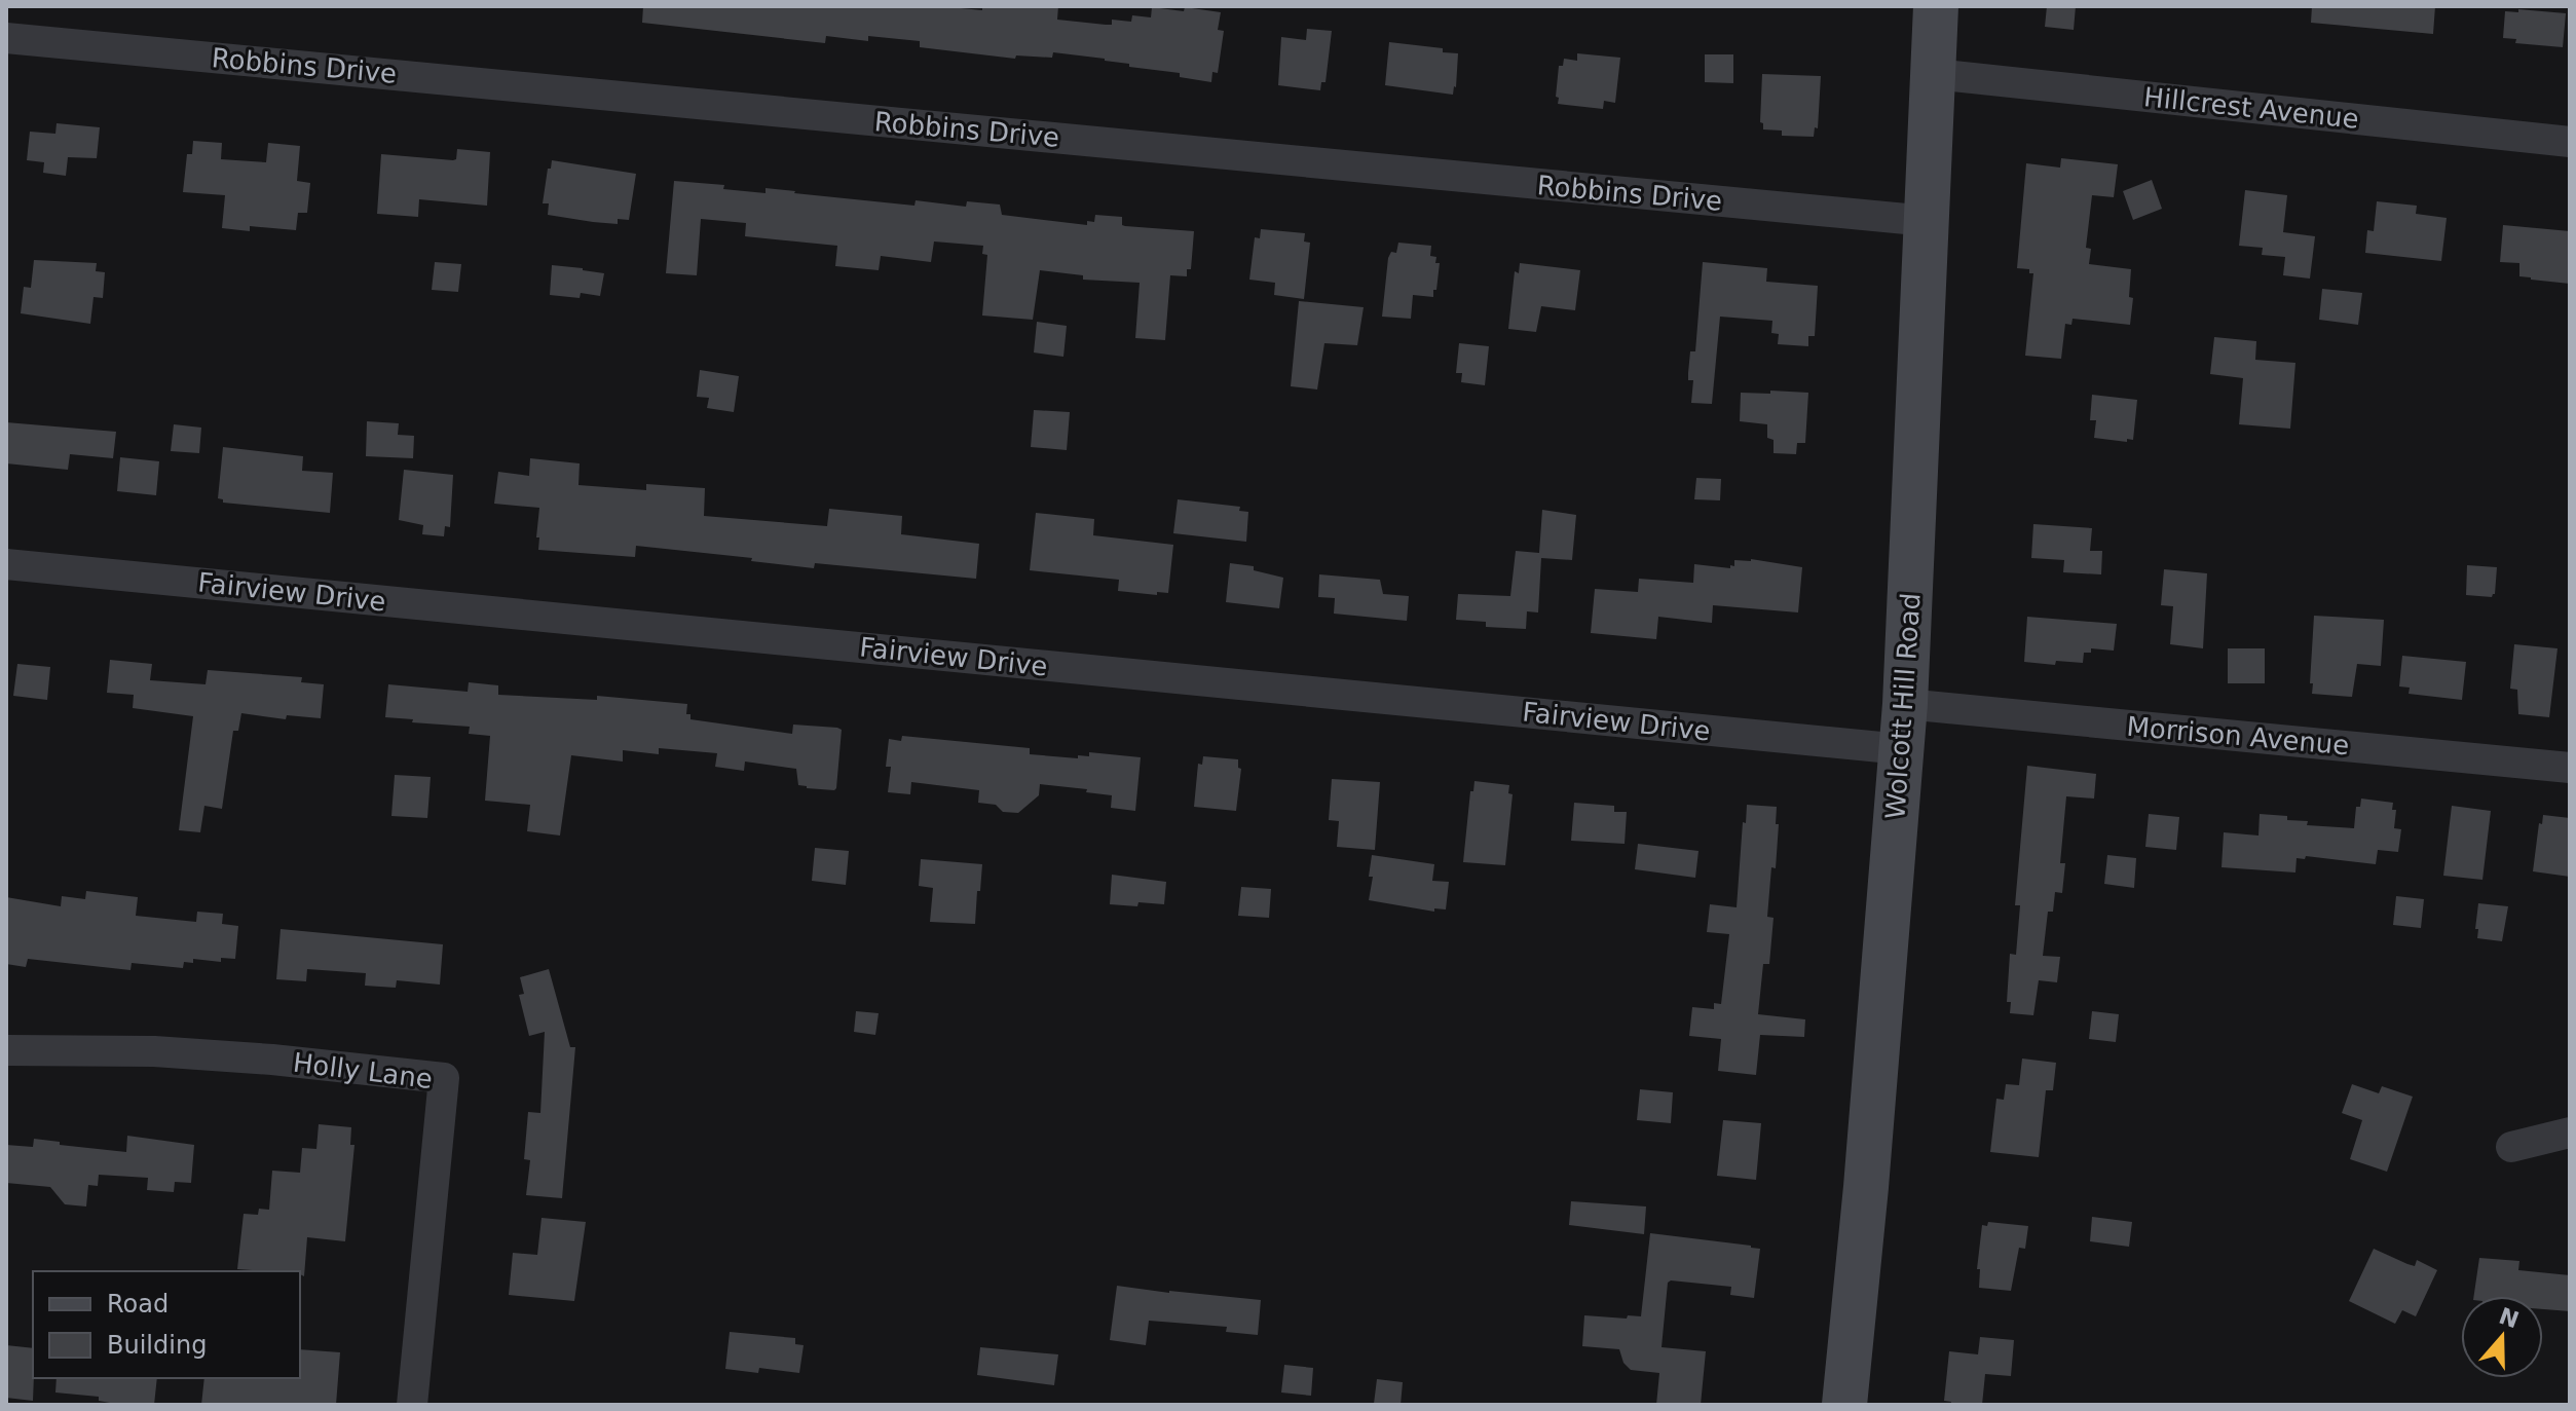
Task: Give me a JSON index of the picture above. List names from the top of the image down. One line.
{"streets":{"street":["Robbins Drive","Hillcrest Avenue","Fairview Drive","Wolcott Hill Road","Morrison Avenue","Holly Lane"]},"crossings":[["Robbins Drive","Wolcott Hill Road"],["Hillcrest Avenue","Wolcott Hill Road"],["Fairview Drive","Wolcott Hill Road"],["Wolcott Hill Road","Morrison Avenue"]],"legend":["Road","Building"],"north":"top"}
